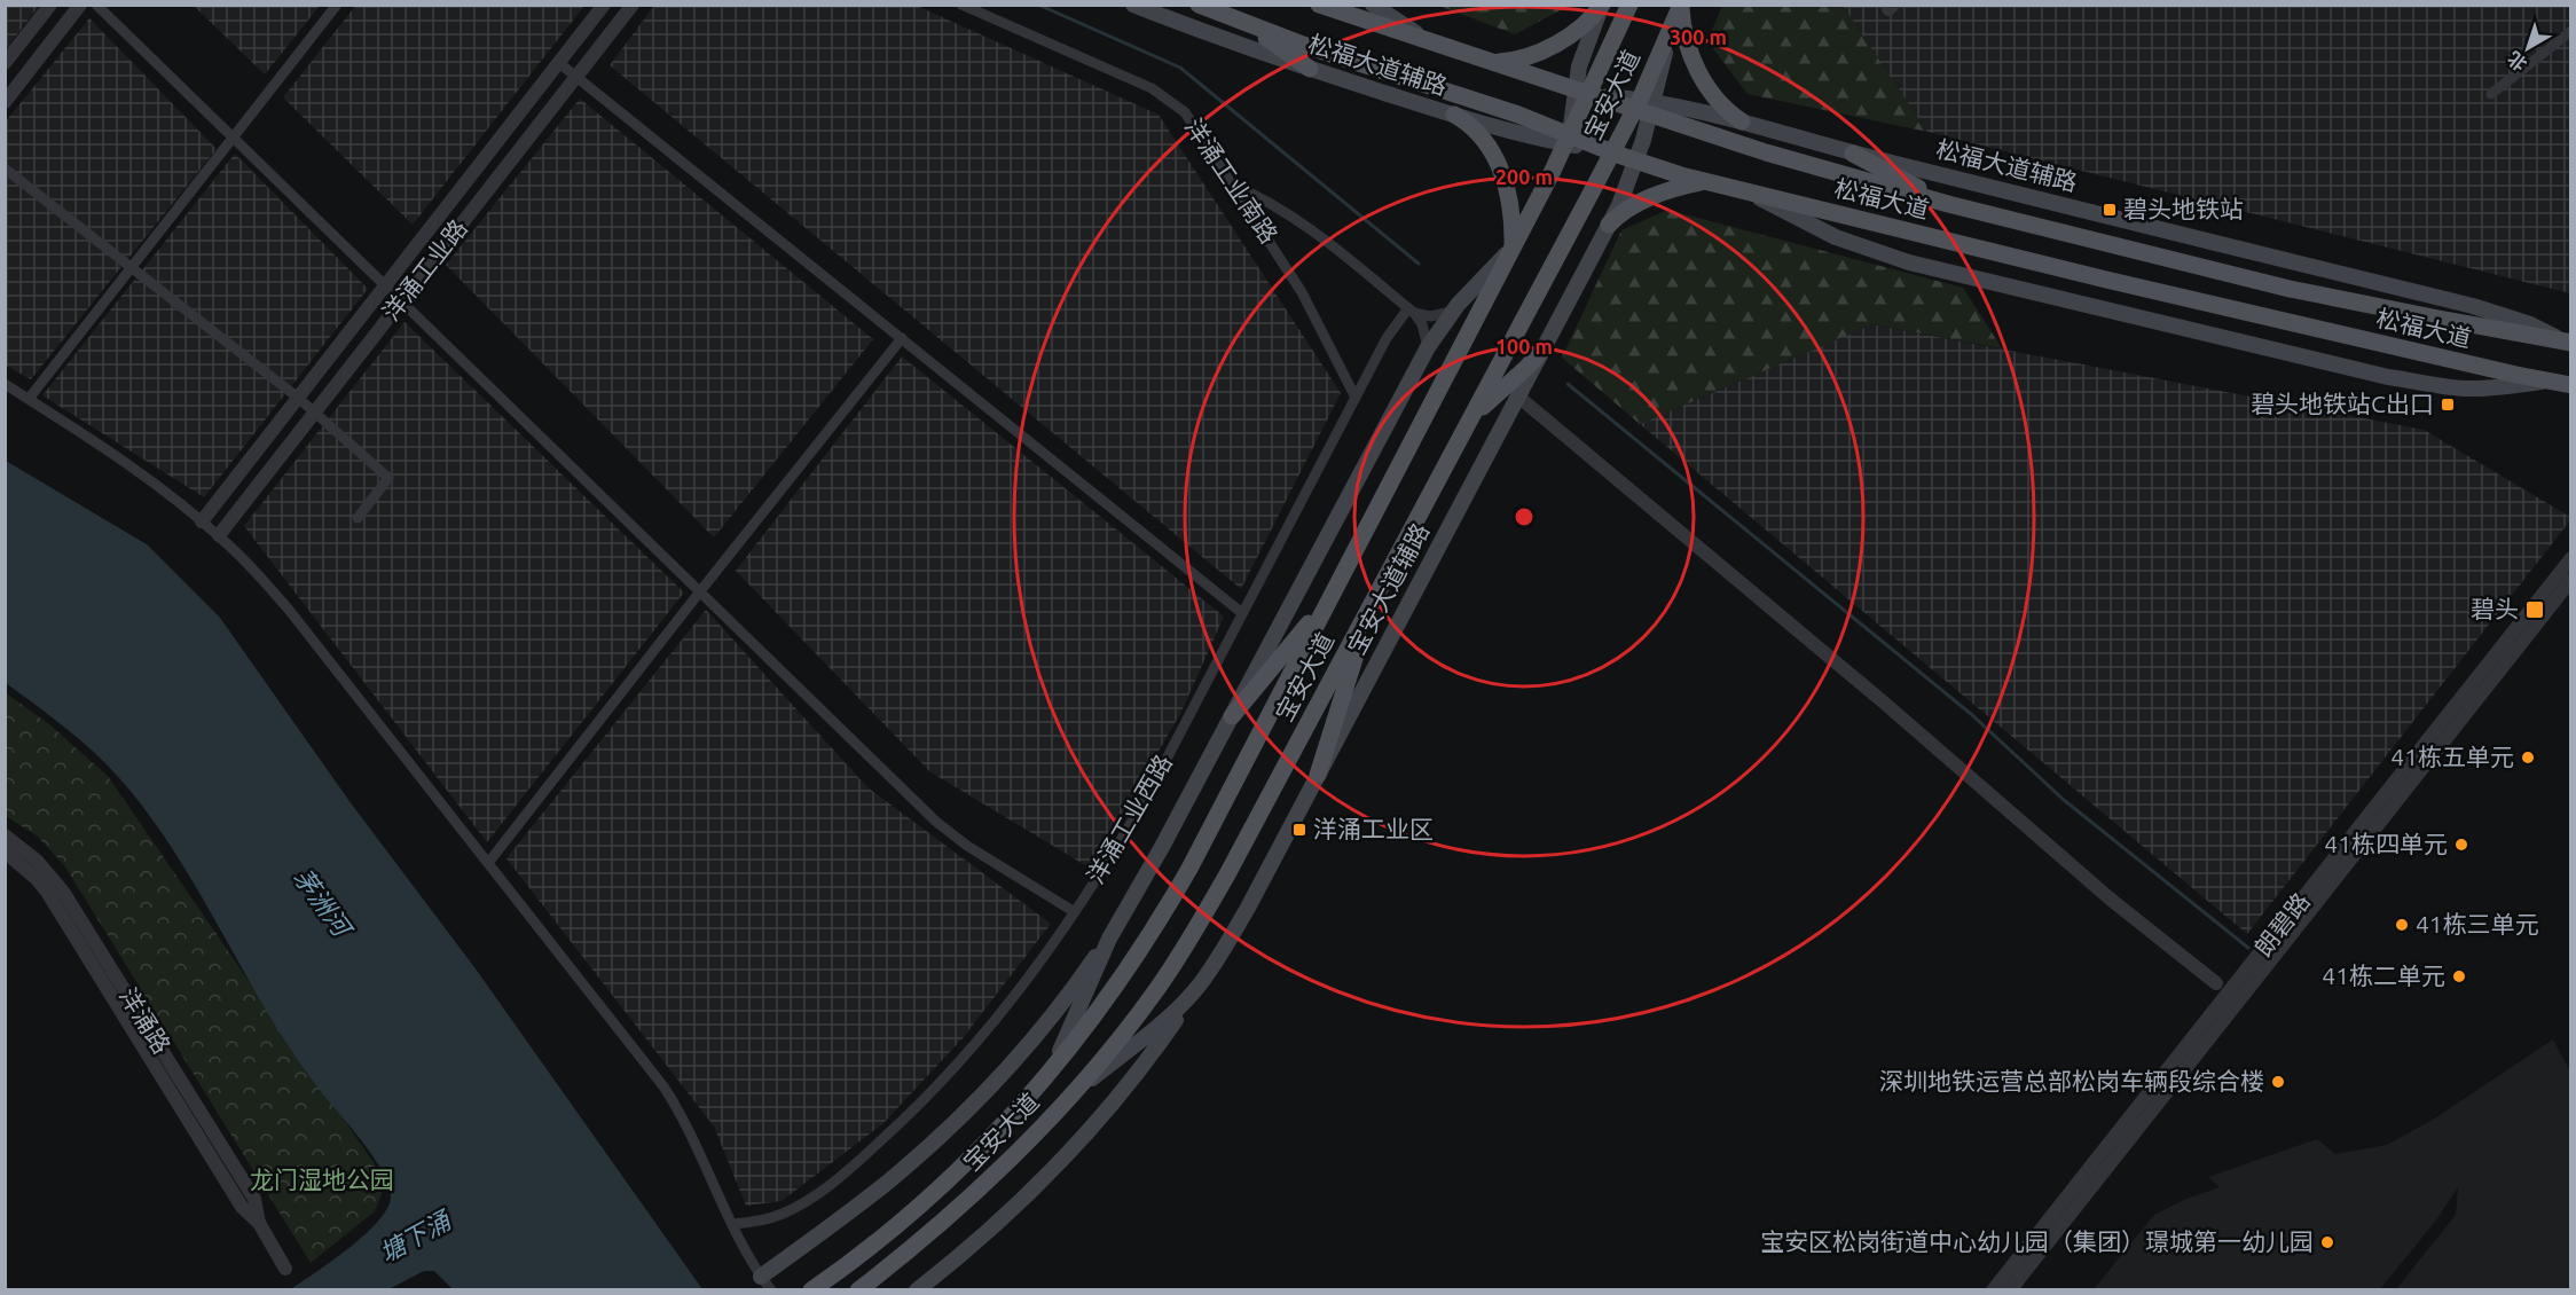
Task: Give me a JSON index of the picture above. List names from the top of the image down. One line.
{"streets":{"main road":["松福大道辅路","宝安大道","松福大道","宝安大道辅路"],"street":["洋涌工业南路","洋涌工业路","洋涌工业西路","朗碧路","洋涌路"]},"crossings":[["松福大道辅路","宝安大道"],["松福大道辅路","松福大道"],["松福大道辅路","宝安大道辅路"],["宝安大道","松福大道"],["宝安大道","宝安大道辅路"],["洋涌工业南路","洋涌工业西路"],["松福大道","宝安大道辅路"]],"water":["茅洲河","塘下涌"],"parks":["龙门湿地公园"],"places":{"transit":["碧头地铁站","碧头地铁站C出口","碧头","洋涌工业区"],"other":["41栋五单元","41栋四单元","41栋三单元","41栋二单元","深圳地铁运营总部松岗车辆段综合楼","宝安区松岗街道中心幼儿园（集团）璟城第一幼儿园"]},"north":"bottom left","rings":["300 m","200 m","100 m"]}
